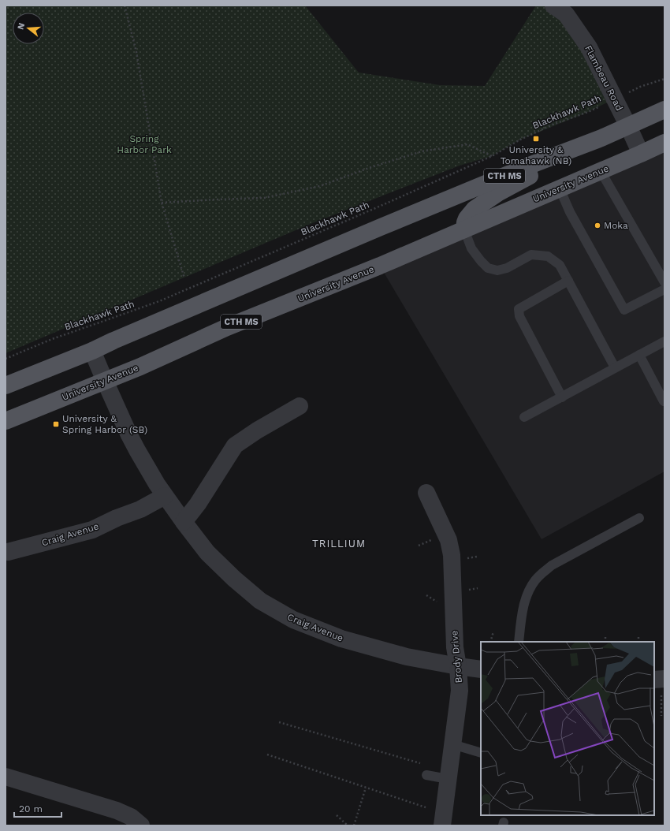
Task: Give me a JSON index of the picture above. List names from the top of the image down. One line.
{"streets":{"main road":["CTH MS","University Avenue"],"street":["Flambeau Road","Craig Avenue","Brody Drive"],"path":["Blackhawk Path"]},"crossings":[["Flambeau Road","Blackhawk Path"],["Flambeau Road","CTH MS"],["Flambeau Road","University Avenue"],["CTH MS","Craig Avenue"],["University Avenue","Craig Avenue"],["Craig Avenue","Brody Drive"]],"districts":["TRILLIUM"],"parks":["Spring Harbor Park"],"places":{"transit":["University & Tomahawk (NB)","University & Spring Harbor (SB)"],"other":["Moka"]},"scale_bar":"20 m","north":"left"}
